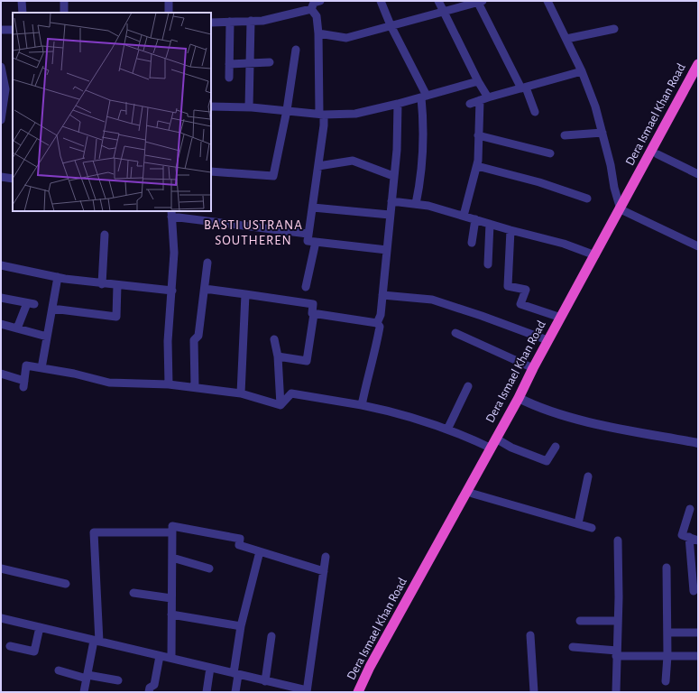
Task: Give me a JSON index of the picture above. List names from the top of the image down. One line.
{"streets":{"highway":["Dera Ismael Khan Road"]},"districts":["BASTI USTRANA SOUTHEREN"]}
